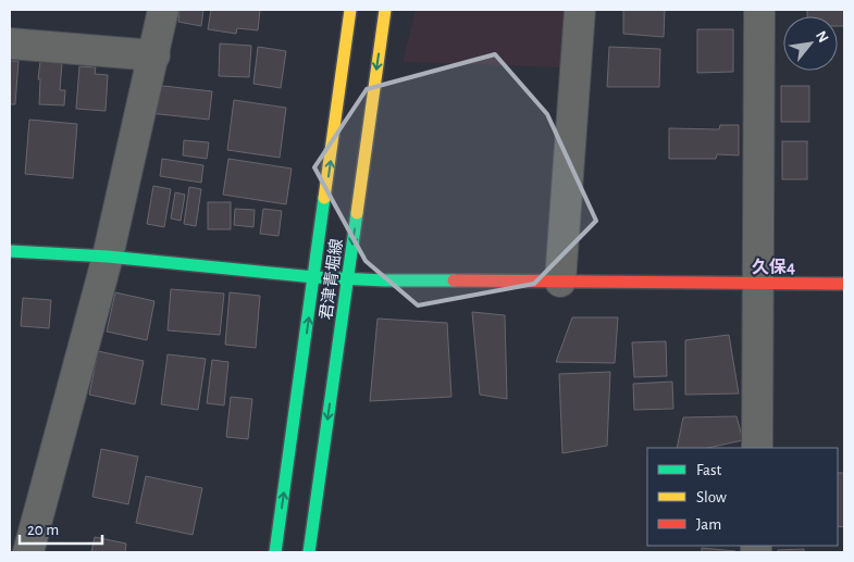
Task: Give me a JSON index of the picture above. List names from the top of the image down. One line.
{"streets":{"main road":["君津青堀線"]},"districts":["久保4"],"legend":["Fast","Slow","Jam"],"scale_bar":"20 m","north":"top right"}
